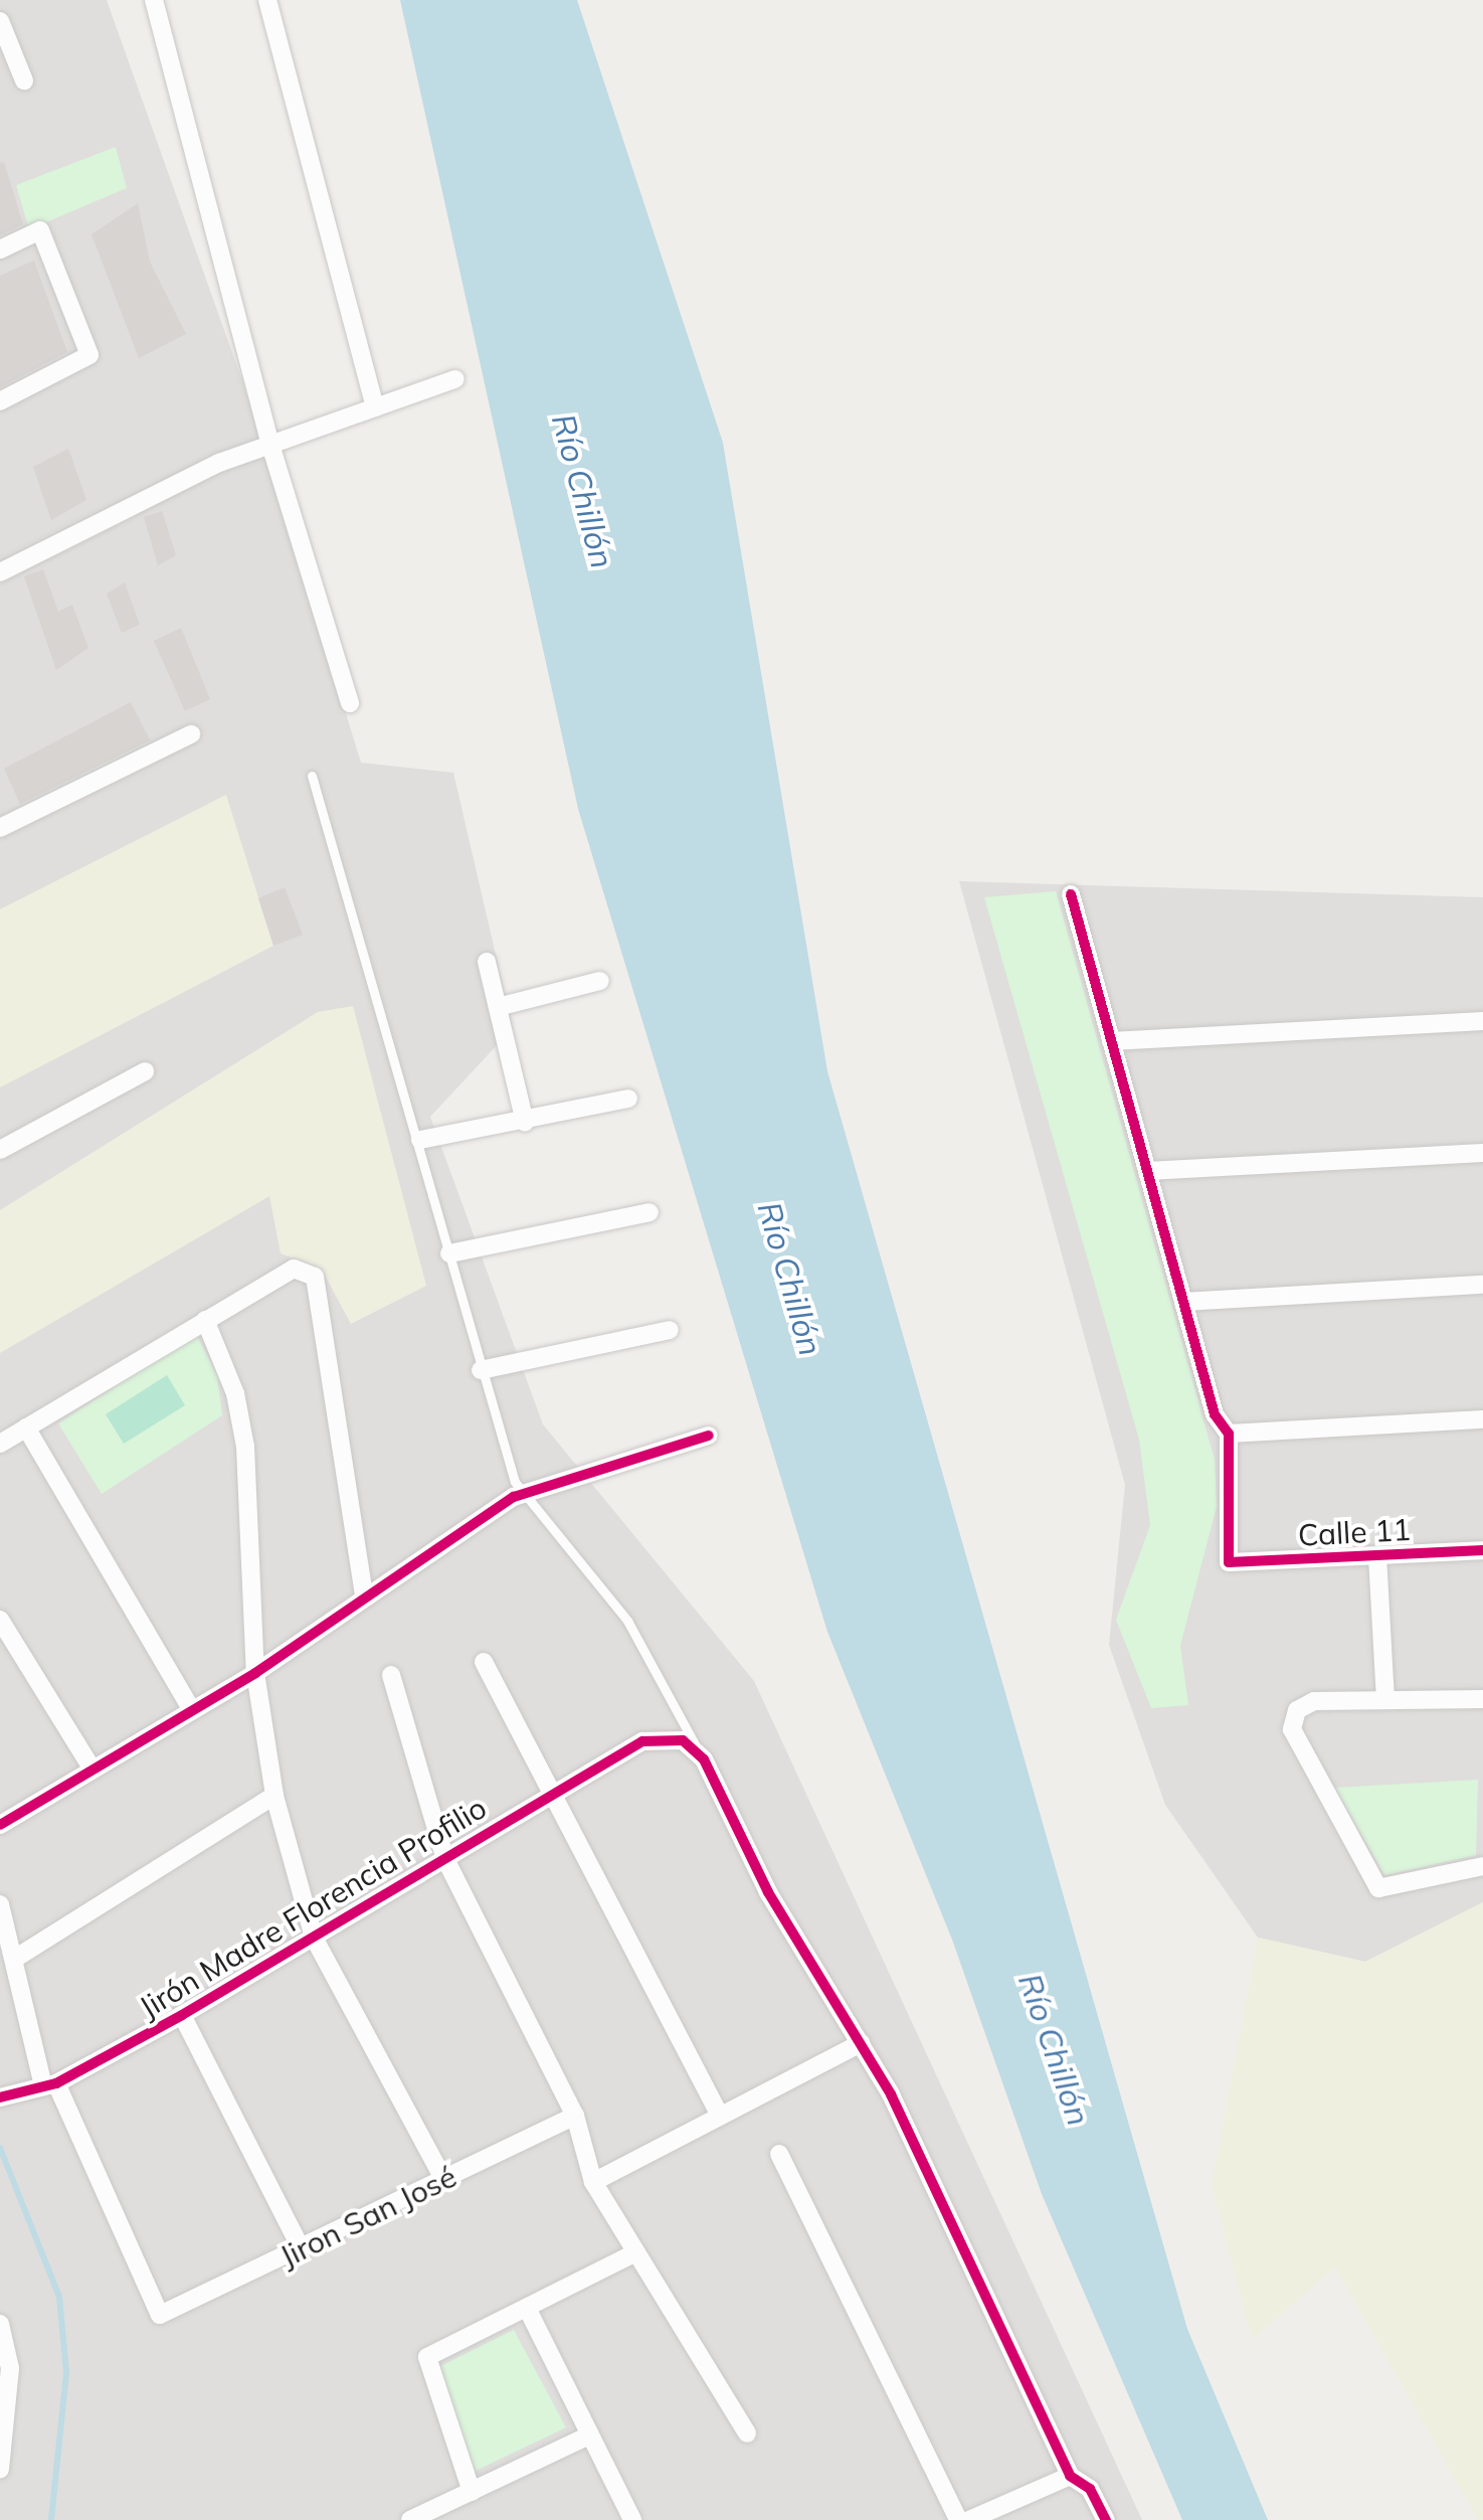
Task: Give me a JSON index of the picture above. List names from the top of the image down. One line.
{"streets":{"street":["Calle 11","Jirón Madre Florencia Profilio","Jiron San José"]},"crossings":[["Jirón Madre Florencia Profilio","Jiron San José"]],"water":["Río Chillón"]}
